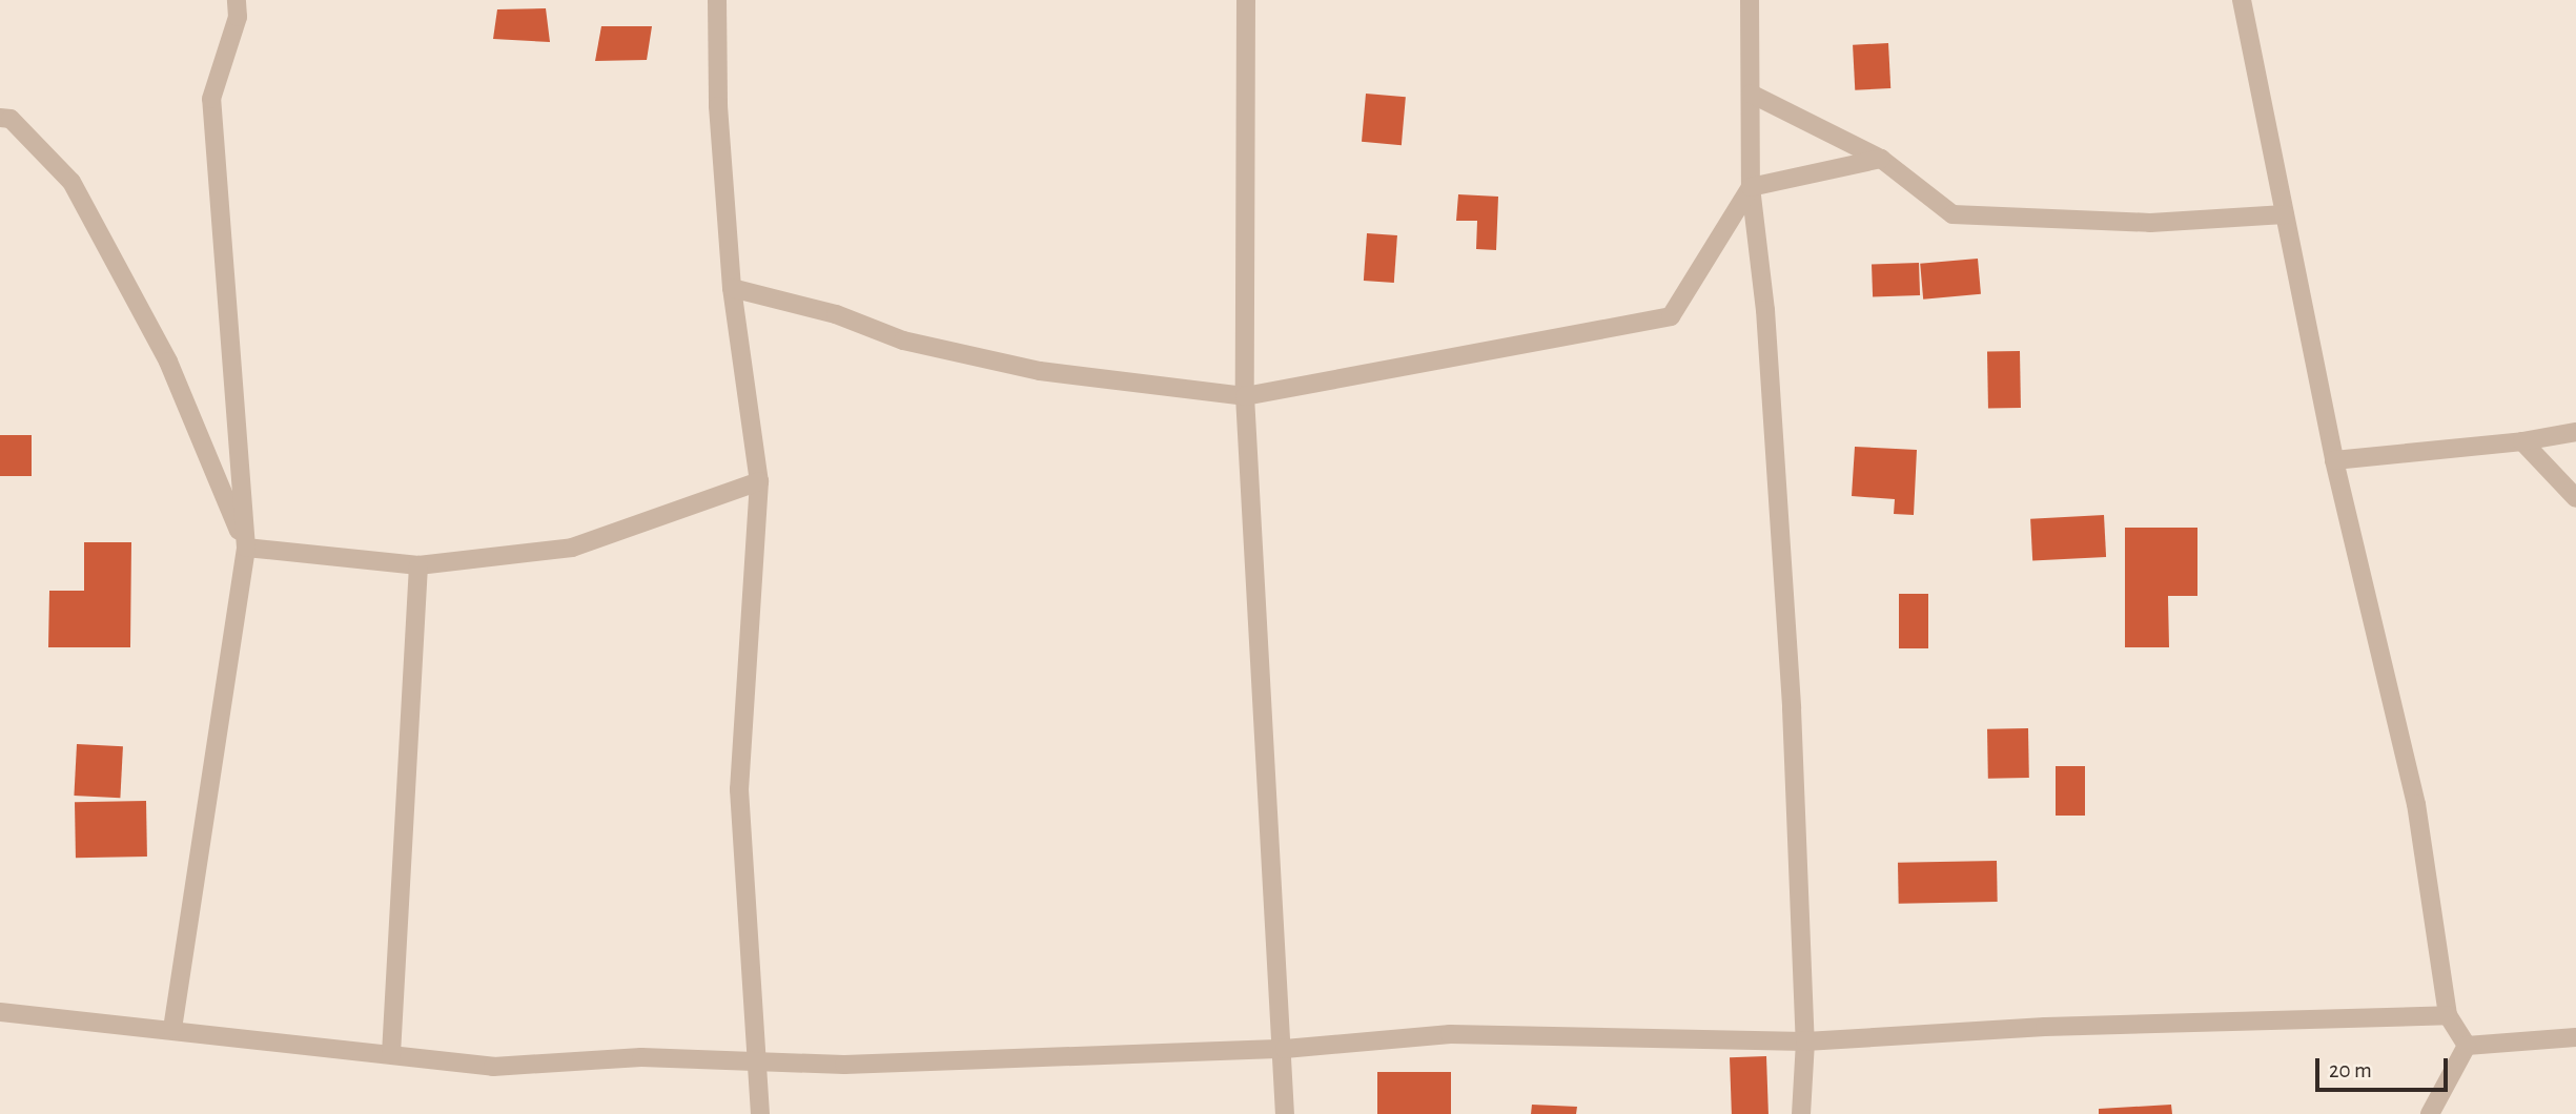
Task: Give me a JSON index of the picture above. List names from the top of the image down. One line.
{"scale_bar":"20 m"}
